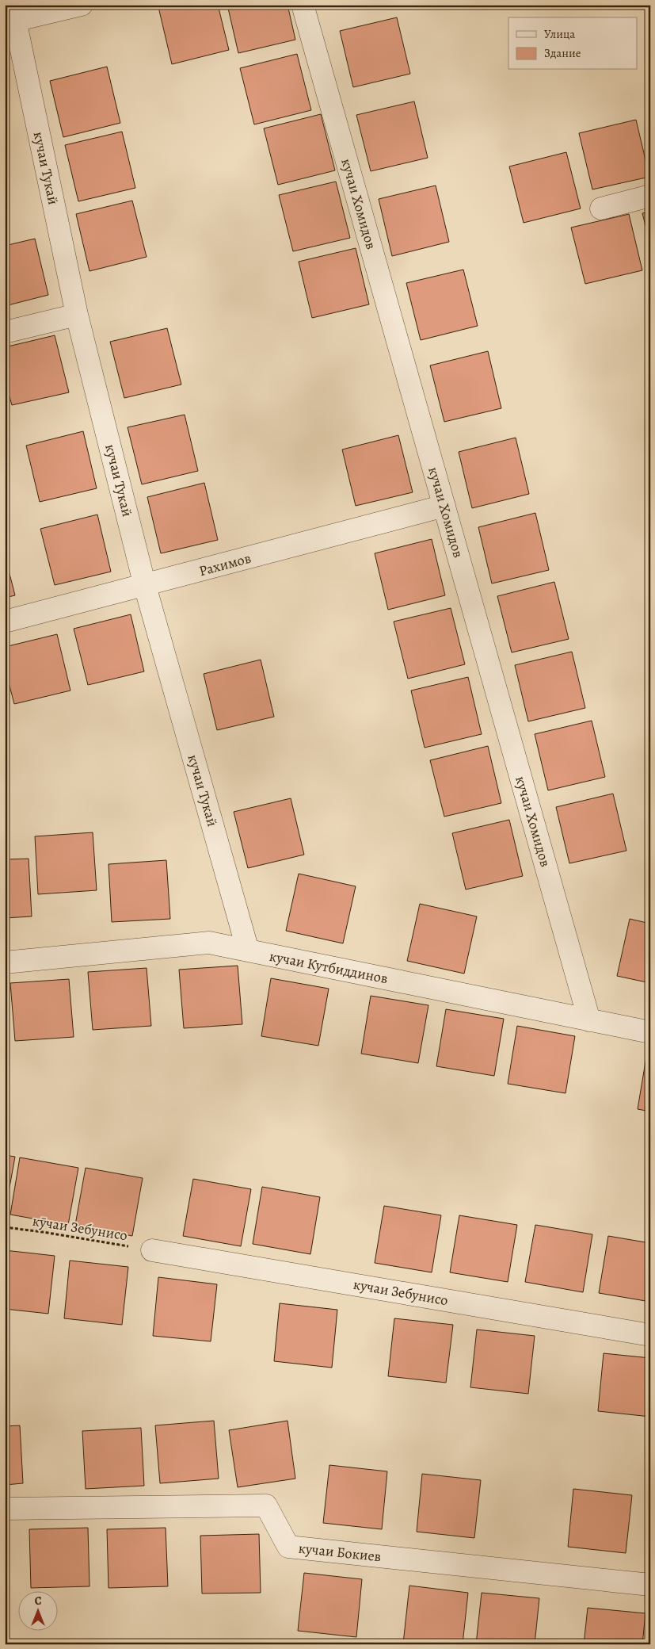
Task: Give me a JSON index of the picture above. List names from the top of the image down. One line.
{"streets":{"street":["кучаи Тукай","кучаи Хомидов","Рахимов","кучаи Кутбиддинов","кучаи Зебунисо","кучаи Бокиев"],"path":["кӯчаи Зебунисо"]},"crossings":[["кучаи Тукай","Рахимов"],["кучаи Тукай","кучаи Кутбиддинов"],["кучаи Хомидов","Рахимов"],["кучаи Хомидов","кучаи Кутбиддинов"],["кӯчаи Зебунисо","кучаи Зебунисо"]],"legend":["Улица","Здание"],"north":"top"}
